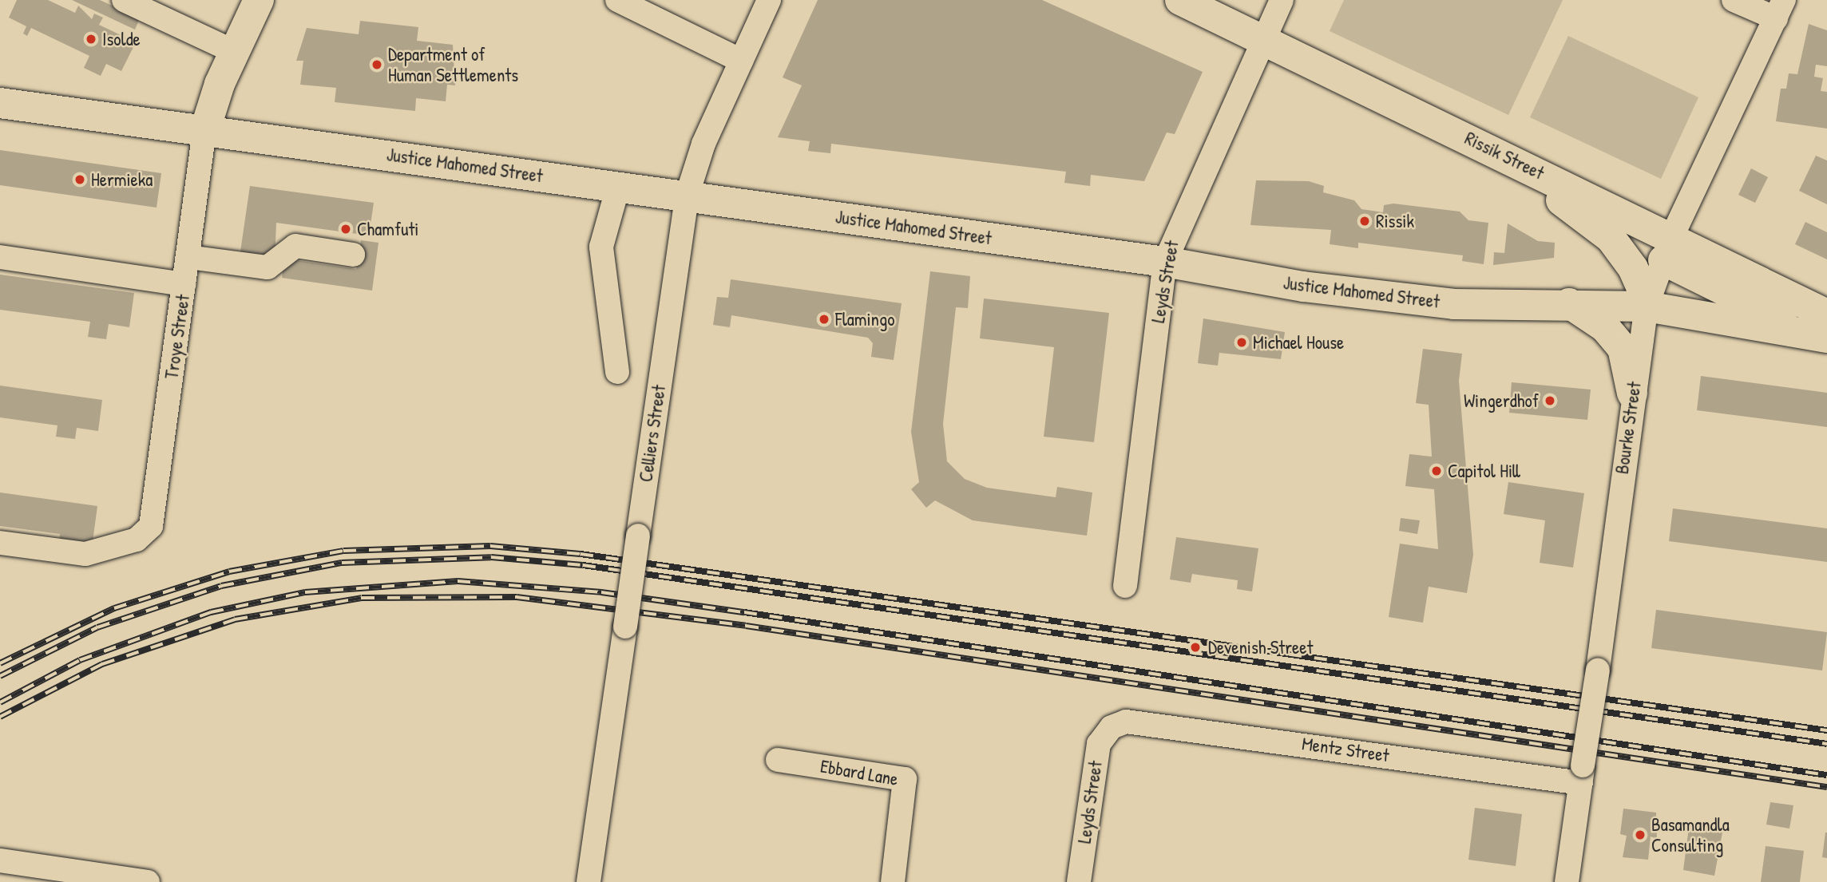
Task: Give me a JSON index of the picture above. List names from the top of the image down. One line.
{"streets":{"main road":["Rissik Street","Justice Mahomed Street","Troye Street"],"street":["Leyds Street","Bourke Street","Celliers Street","Mentz Street","Ebbard Lane"]},"crossings":[["Rissik Street","Justice Mahomed Street"],["Rissik Street","Leyds Street"],["Rissik Street","Bourke Street"],["Justice Mahomed Street","Leyds Street"],["Justice Mahomed Street","Troye Street"],["Justice Mahomed Street","Bourke Street"],["Justice Mahomed Street","Celliers Street"],["Leyds Street","Mentz Street"],["Bourke Street","Mentz Street"]],"places":["Isolde","Department of Human Settlements","Hermieka","Rissik","Chamfuti","Flamingo","Michael House","Wingerdhof","Capitol Hill","Devenish Street","Basamandla Consulting"]}
